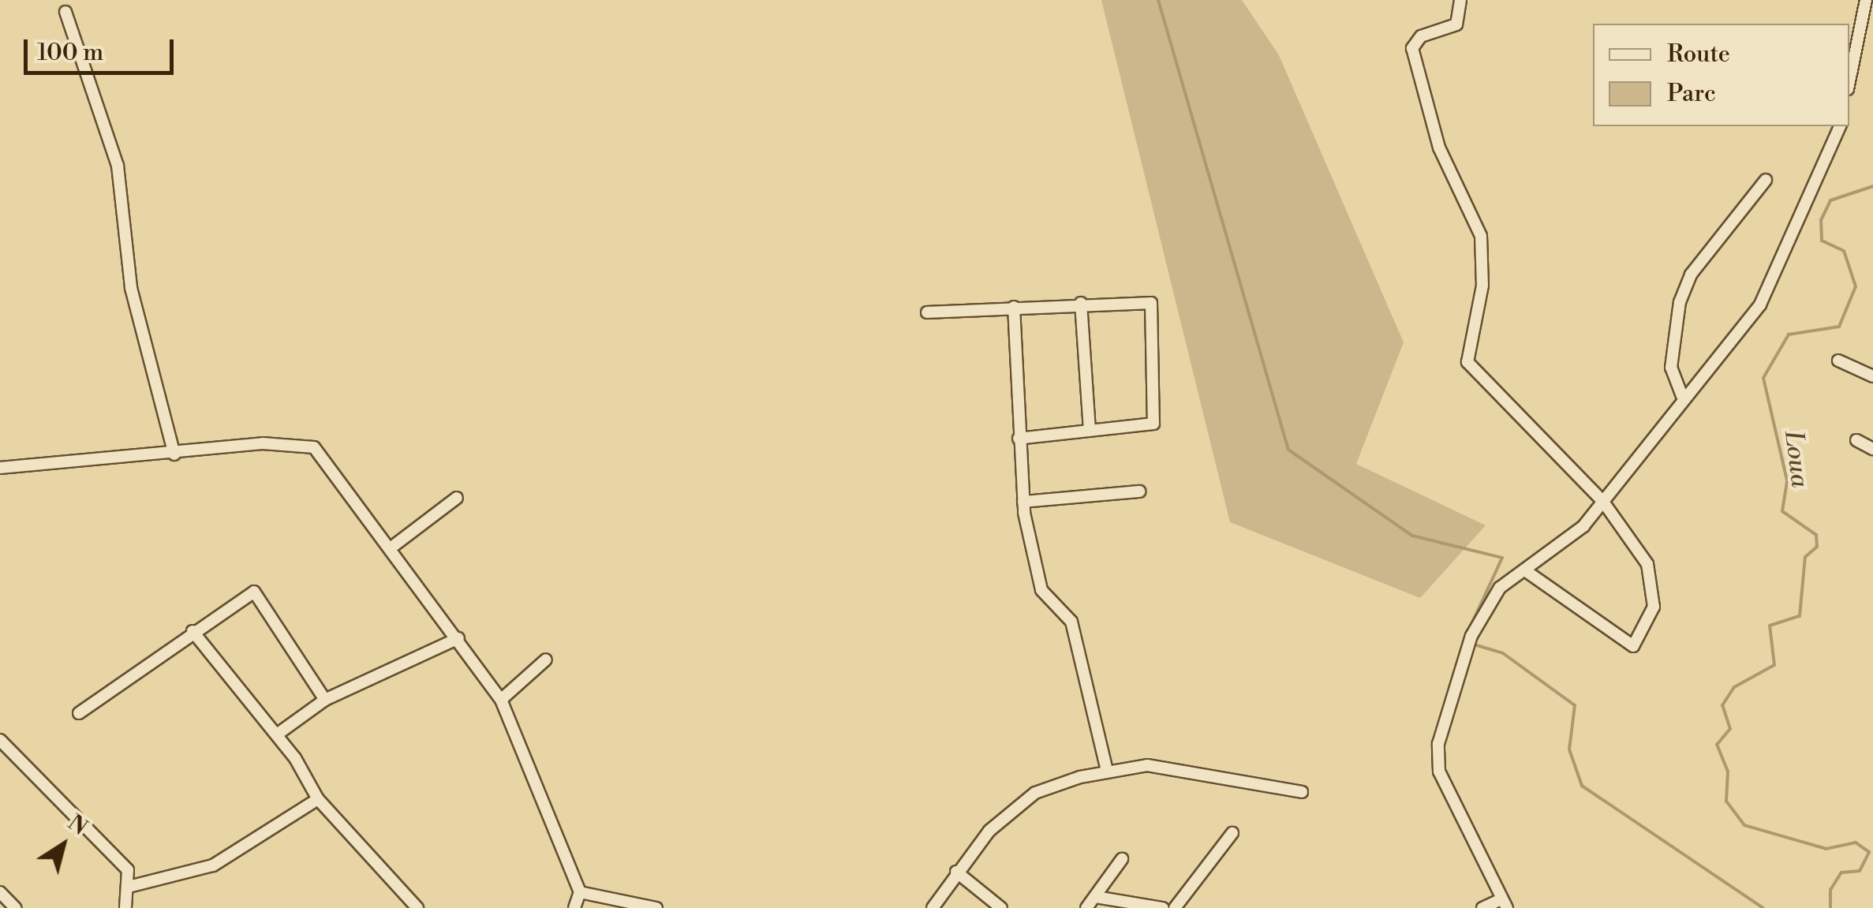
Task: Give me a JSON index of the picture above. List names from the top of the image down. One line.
{"water":["Loua"],"legend":["Route","Parc"],"scale_bar":"100 m","north":"top right"}
